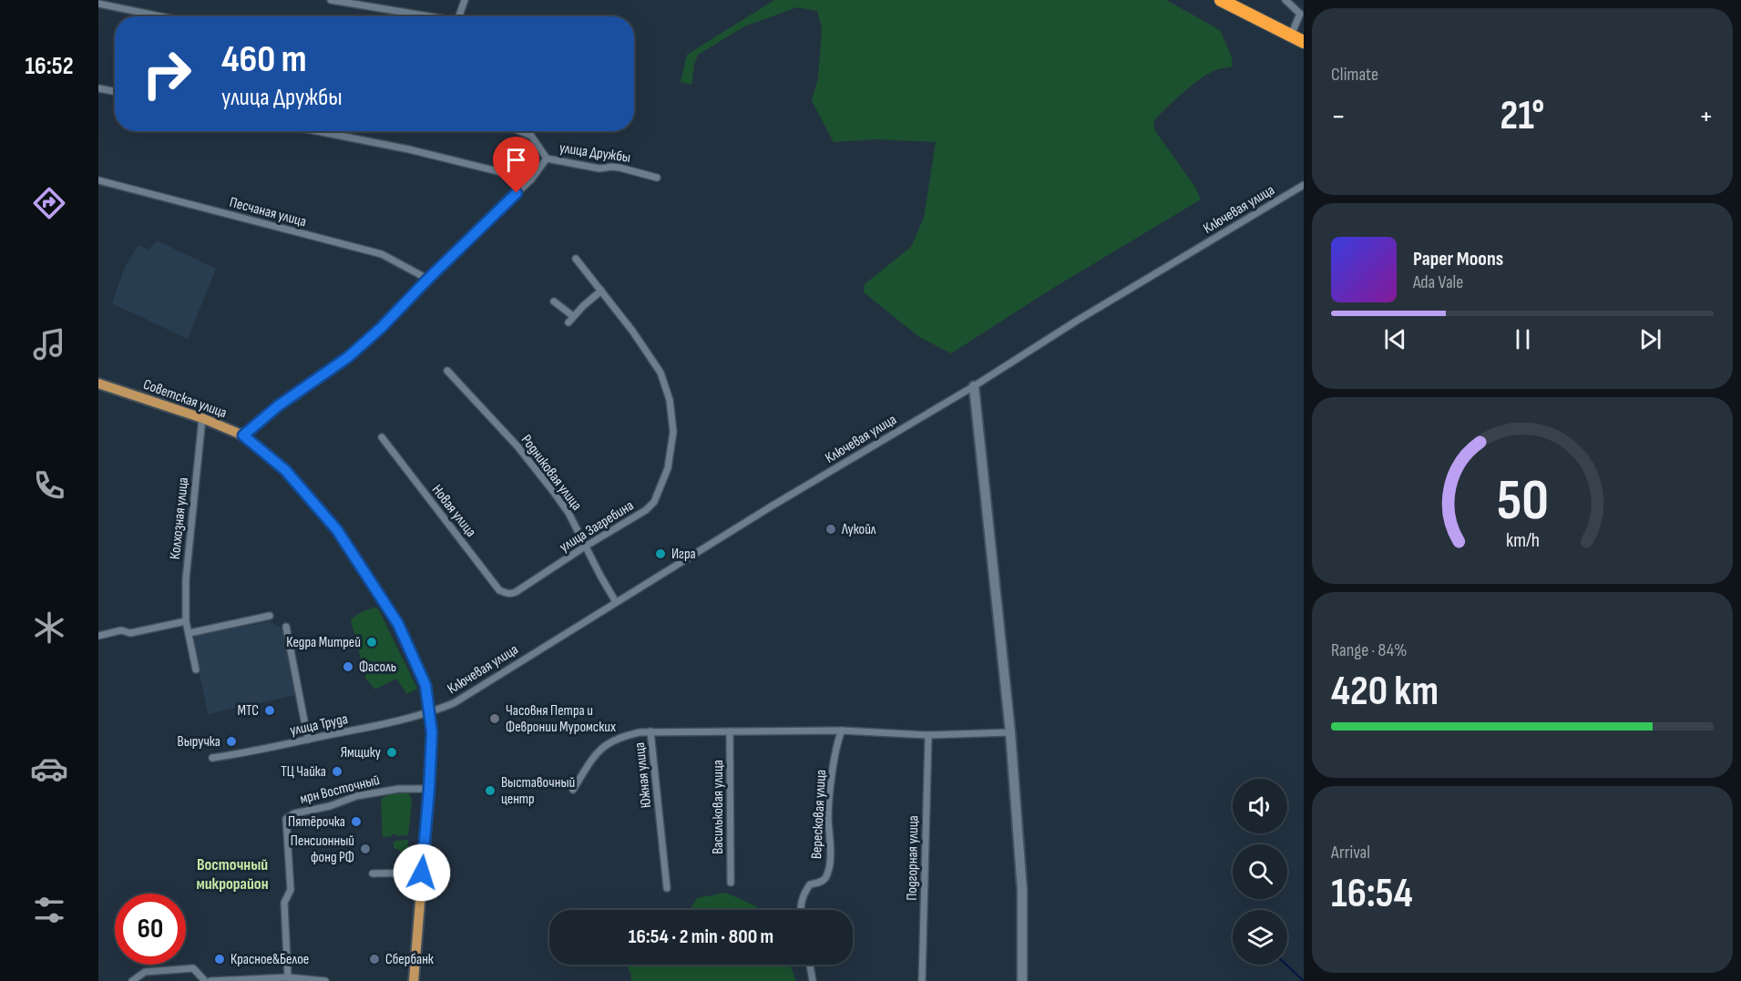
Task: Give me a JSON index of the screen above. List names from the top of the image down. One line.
{"streets":{"main road":["Советская улица"],"street":["улица Дружбы","Ключевая улица","Песчаная улица","Родниковая улица","Новая улица","Колхозная улица","улица Загребина","улица Труда","Южная улица","мрн Восточный","Васильковая улица","Вересковая улица","Подгорная улица"]},"crossings":[["улица Дружбы","Песчаная улица"],["улица Дружбы","Советская улица"],["Ключевая улица","Советская улица"],["Ключевая улица","Родниковая улица"],["Ключевая улица","улица Труда"],["Советская улица","Колхозная улица"],["Советская улица","улица Труда"],["Советская улица","мрн Восточный"],["Родниковая улица","улица Загребина"],["Новая улица","улица Загребина"]],"districts":["Восточный микрорайон"],"places":["Лукойл","Игра","Кедра Митрей","Фасоль","МТС","Часовня Петра и Февронии Муромских","Выручка","Ямщику","ТЦ Чайка","Выставочный центр","Пятёрочка","Пенсионный фонд РФ","Красное&Белое","Сбербанк"],"page":{"tabs":"16:52","tile":["Climate",["Range · 84%","420 km"],["Arrival","16:54"]],"turn":["460 m","улица Дружбы"],"heat":["−","21°","+"],"song":["Paper Moons","Ada Vale"],"limit":"60","trip":"16:54 · 2 min · 800 m","gauge":["50","km/h"]}}
